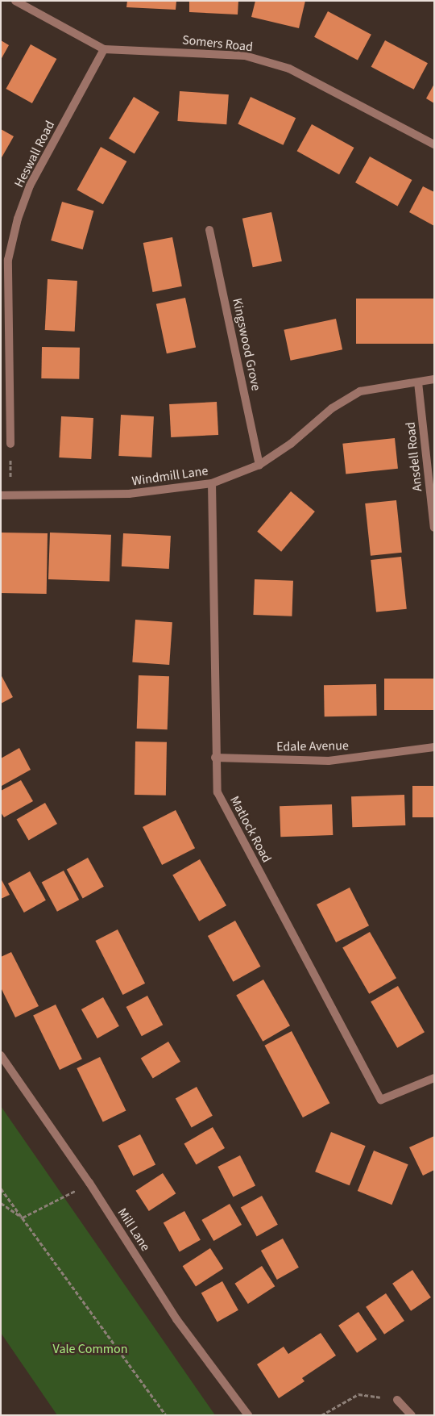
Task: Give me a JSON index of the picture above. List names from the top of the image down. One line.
{"streets":{"street":["Somers Road","Heswall Road","Kingswood Grove","Ansdell Road","Windmill Lane","Edale Avenue","Matlock Road","Mill Lane"]},"crossings":[["Somers Road","Heswall Road"],["Kingswood Grove","Windmill Lane"],["Ansdell Road","Windmill Lane"],["Windmill Lane","Matlock Road"],["Edale Avenue","Matlock Road"]],"parks":["Vale Common"]}
